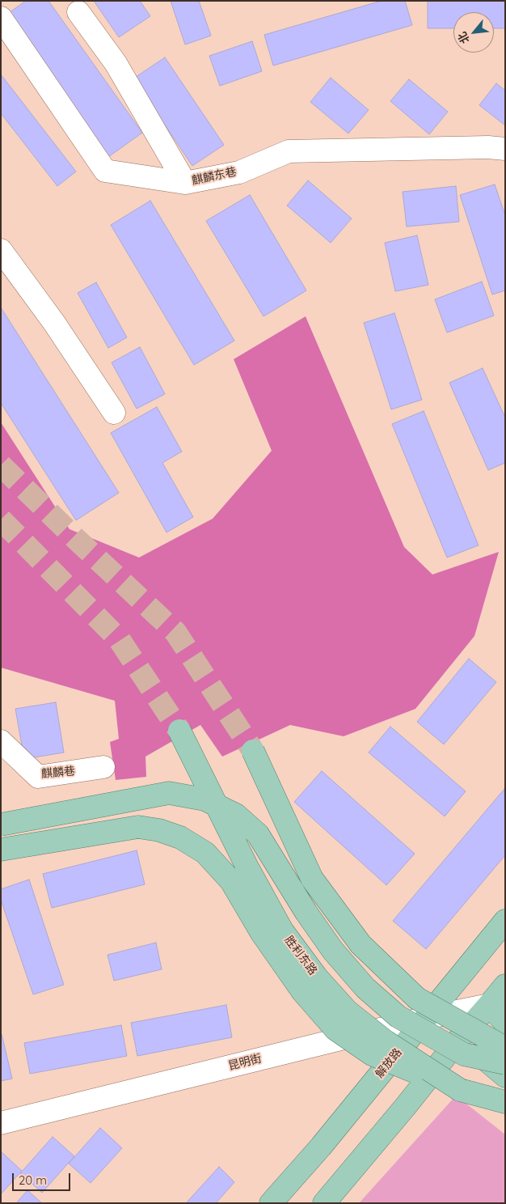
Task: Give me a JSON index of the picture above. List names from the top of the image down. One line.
{"streets":{"main road":["胜利东路","解放路"],"street":["麒麟东巷","麒麟巷","昆明街"]},"crossings":[["昆明街","解放路"]],"scale_bar":"20 m","north":"bottom left"}
